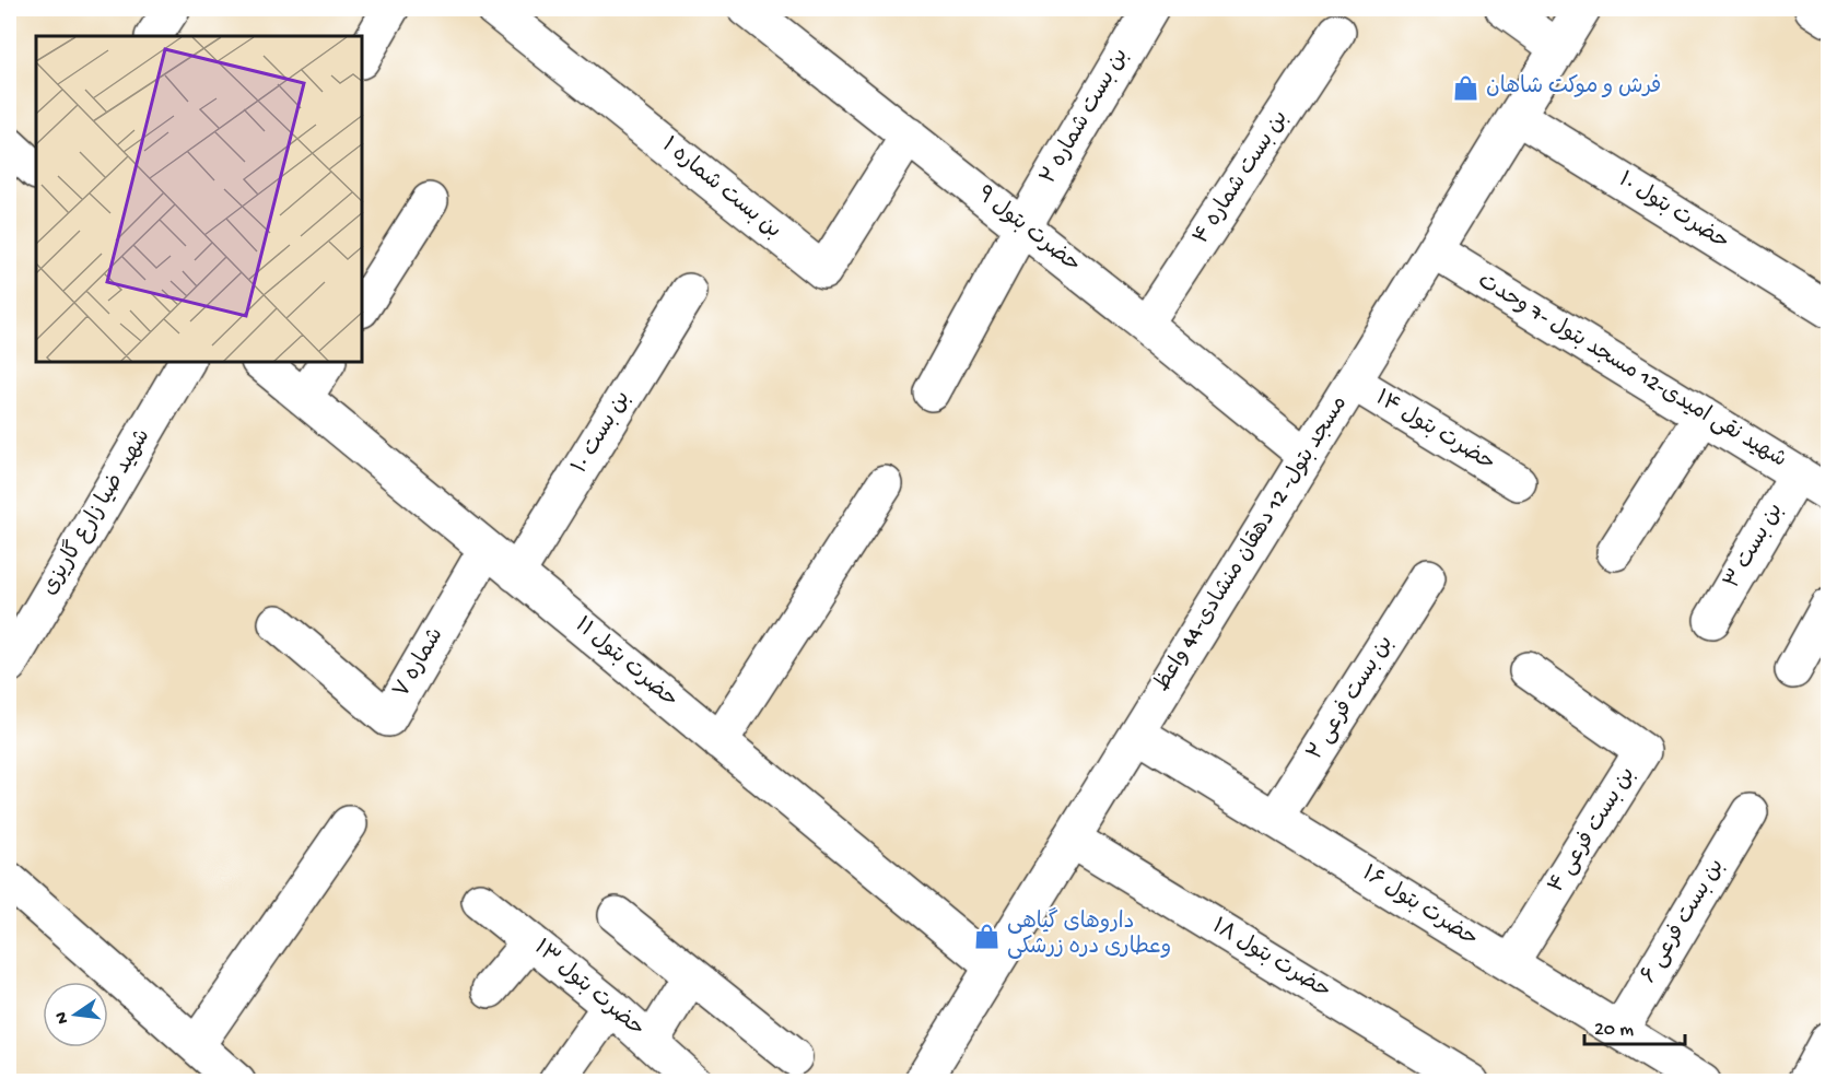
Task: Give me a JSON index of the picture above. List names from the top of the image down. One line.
{"streets":{"street":["بن بست شماره ۲","بن بست شماره ۴","بن بست شماره ۱","حضرت بتول ۱۰","حضرت بتول ۹","شهید نقی امیدی-12 مسجد بتول -7 وحدت","حضرت بتول ۱۴","بن بست ۱۰","شهید ضیا زارع گاریزی","مسجد بتول- 12 دهقان منشادی-44 واعظ","بن بست ۳","شماره ۷","حضرت بتول ۱۱","بن بست فرعی ۲","بن بست فرعی ۴","حضرت بتول ۱۶","بن بست فرعی ۶","حضرت بتول ۱۸","حضرت بتول ۱۳"]},"crossings":[["بن بست شماره ۲","حضرت بتول ۹"],["بن بست شماره ۴","حضرت بتول ۹"],["بن بست شماره ۱","حضرت بتول ۹"],["حضرت بتول ۱۰","مسجد بتول- 12 دهقان منشادی-44 واعظ"],["حضرت بتول ۹","مسجد بتول- 12 دهقان منشادی-44 واعظ"],["شهید نقی امیدی-12 مسجد بتول -7 وحدت","مسجد بتول- 12 دهقان منشادی-44 واعظ"],["شهید نقی امیدی-12 مسجد بتول -7 وحدت","بن بست ۳"],["حضرت بتول ۱۴","مسجد بتول- 12 دهقان منشادی-44 واعظ"],["بن بست ۱۰","حضرت بتول ۱۱"],["مسجد بتول- 12 دهقان منشادی-44 واعظ","حضرت بتول ۱۱"],["مسجد بتول- 12 دهقان منشادی-44 واعظ","حضرت بتول ۱۶"],["مسجد بتول- 12 دهقان منشادی-44 واعظ","حضرت بتول ۱۸"],["شماره ۷","حضرت بتول ۱۱"],["بن بست فرعی ۲","حضرت بتول ۱۶"],["بن بست فرعی ۴","حضرت بتول ۱۶"],["حضرت بتول ۱۶","بن بست فرعی ۶"]],"places":{"shop":["فرش و موکت شاهان","داروهای گیاهی وعطاری دره زرشکی"]},"scale_bar":"20 m","north":"left"}
